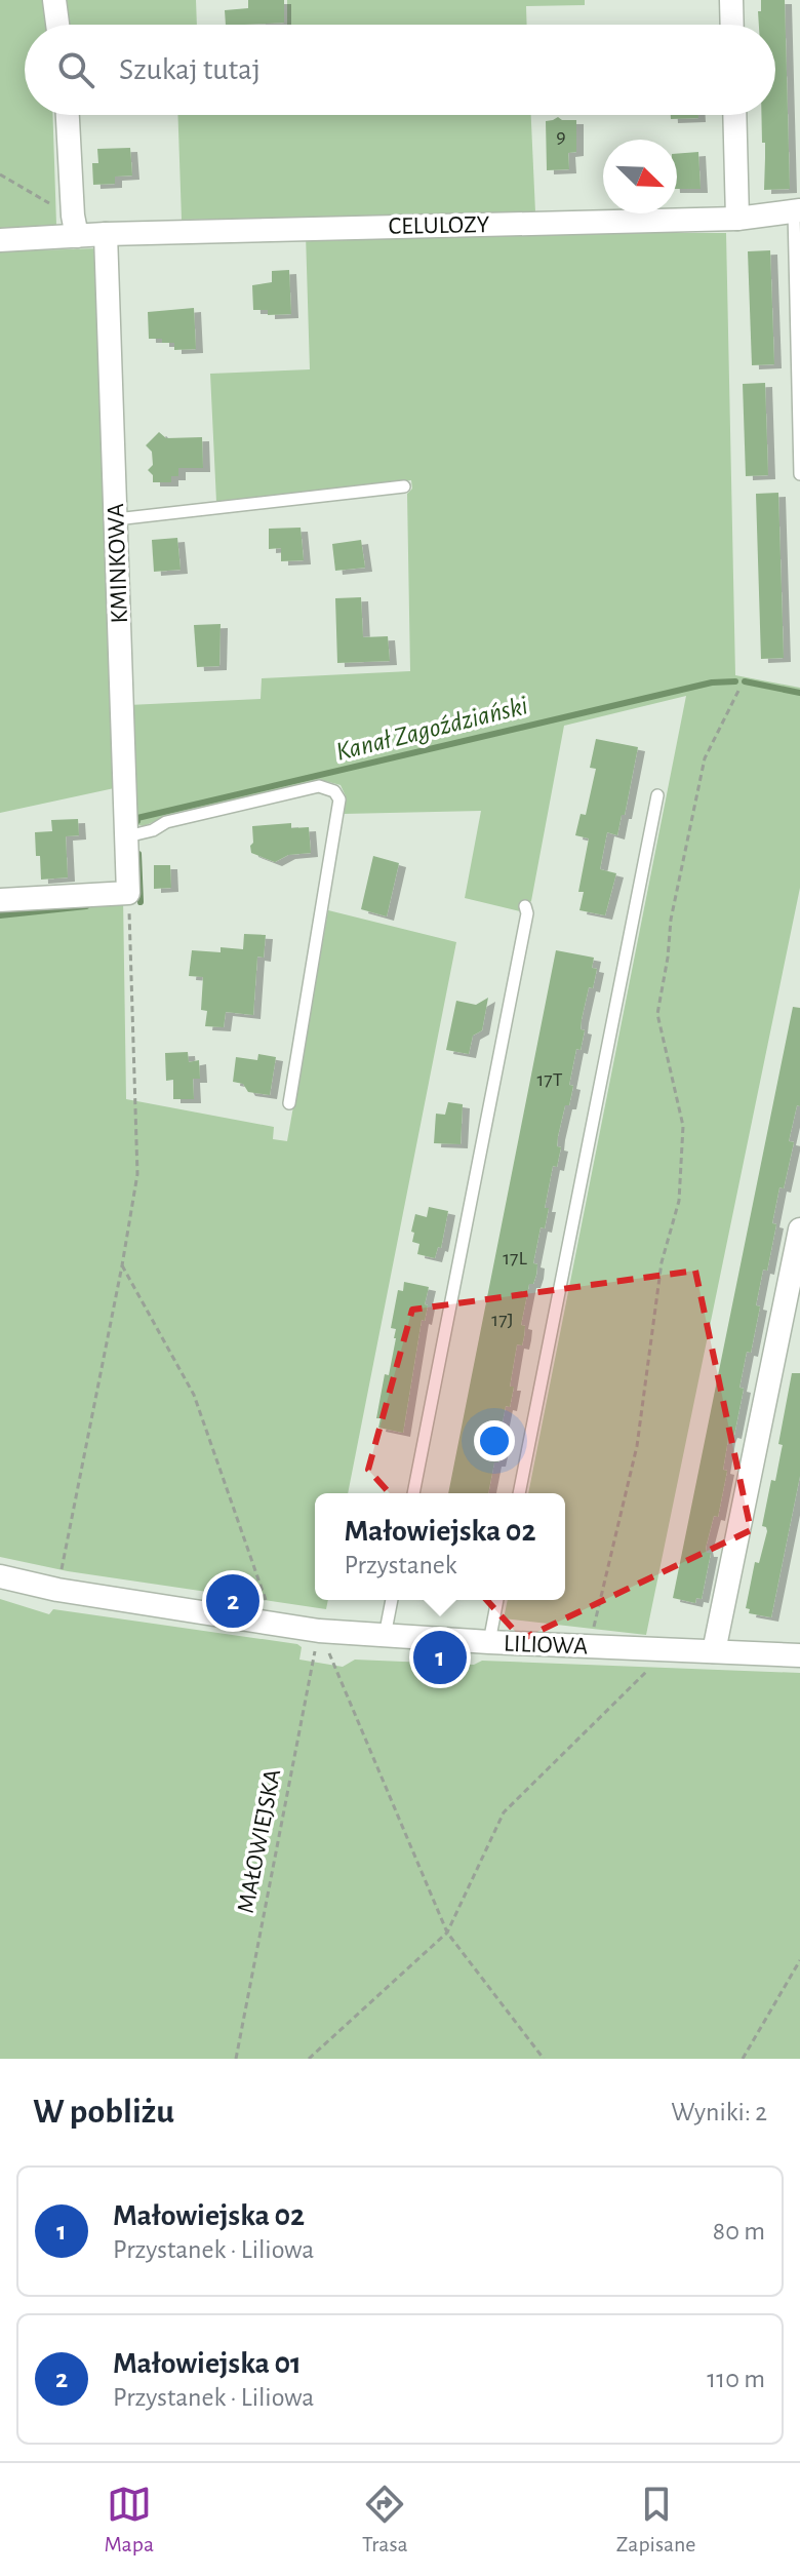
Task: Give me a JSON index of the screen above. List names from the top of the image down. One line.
{"streets":{"street":["CELULOZY","KMINKOWA","LILIOWA"],"path":["MAŁOWIEJSKA"]},"crossings":[["CELULOZY","KMINKOWA"],["LILIOWA","MAŁOWIEJSKA"]],"water":["Kanał Zagoździański"],"house_numbers":["9","17T","17L","17J"],"north":"bottom right","page":{"search":"Szukaj tutaj","popup":["Małowiejska 02","Przystanek"],"pins":["2","1"],"heading":["W pobliżu","Wyniki: 2"],"list":[{"mark":"1","name":"Małowiejska 02","note":"Przystanek · Liliowa","value":"80 m"},{"mark":"2","name":"Małowiejska 01","note":"Przystanek · Liliowa","value":"110 m"}],"nav":["Mapa","Trasa","Zapisane"]}}
